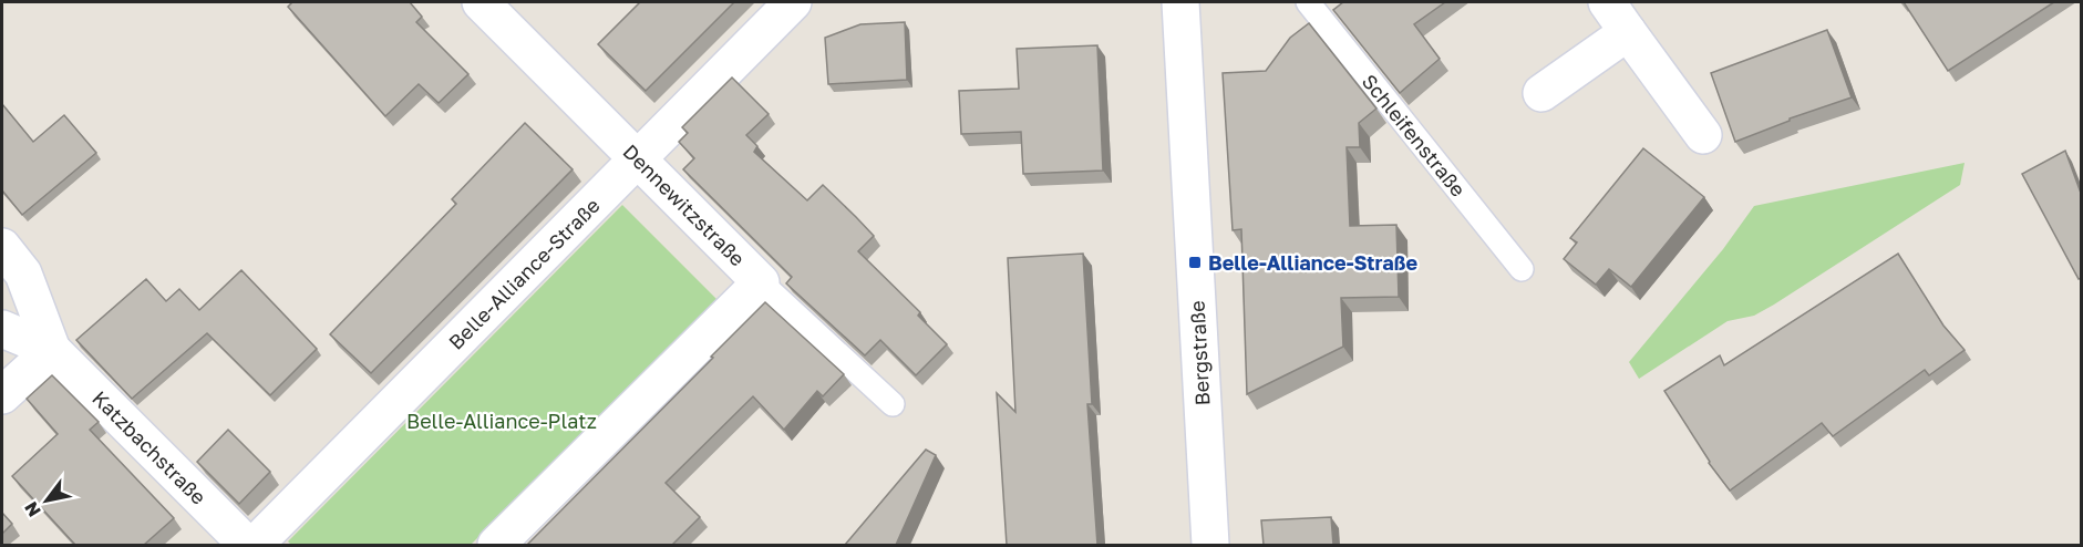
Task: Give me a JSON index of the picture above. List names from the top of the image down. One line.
{"streets":{"street":["Dennewitzstraße","Belle-Alliance-Straße","Bergstraße","Katzbachstraße"],"lane":["Schleifenstraße"]},"crossings":[["Dennewitzstraße","Belle-Alliance-Straße"]],"parks":["Belle-Alliance-Platz"],"places":{"transit":["Belle-Alliance-Straße"]},"north":"bottom left"}
